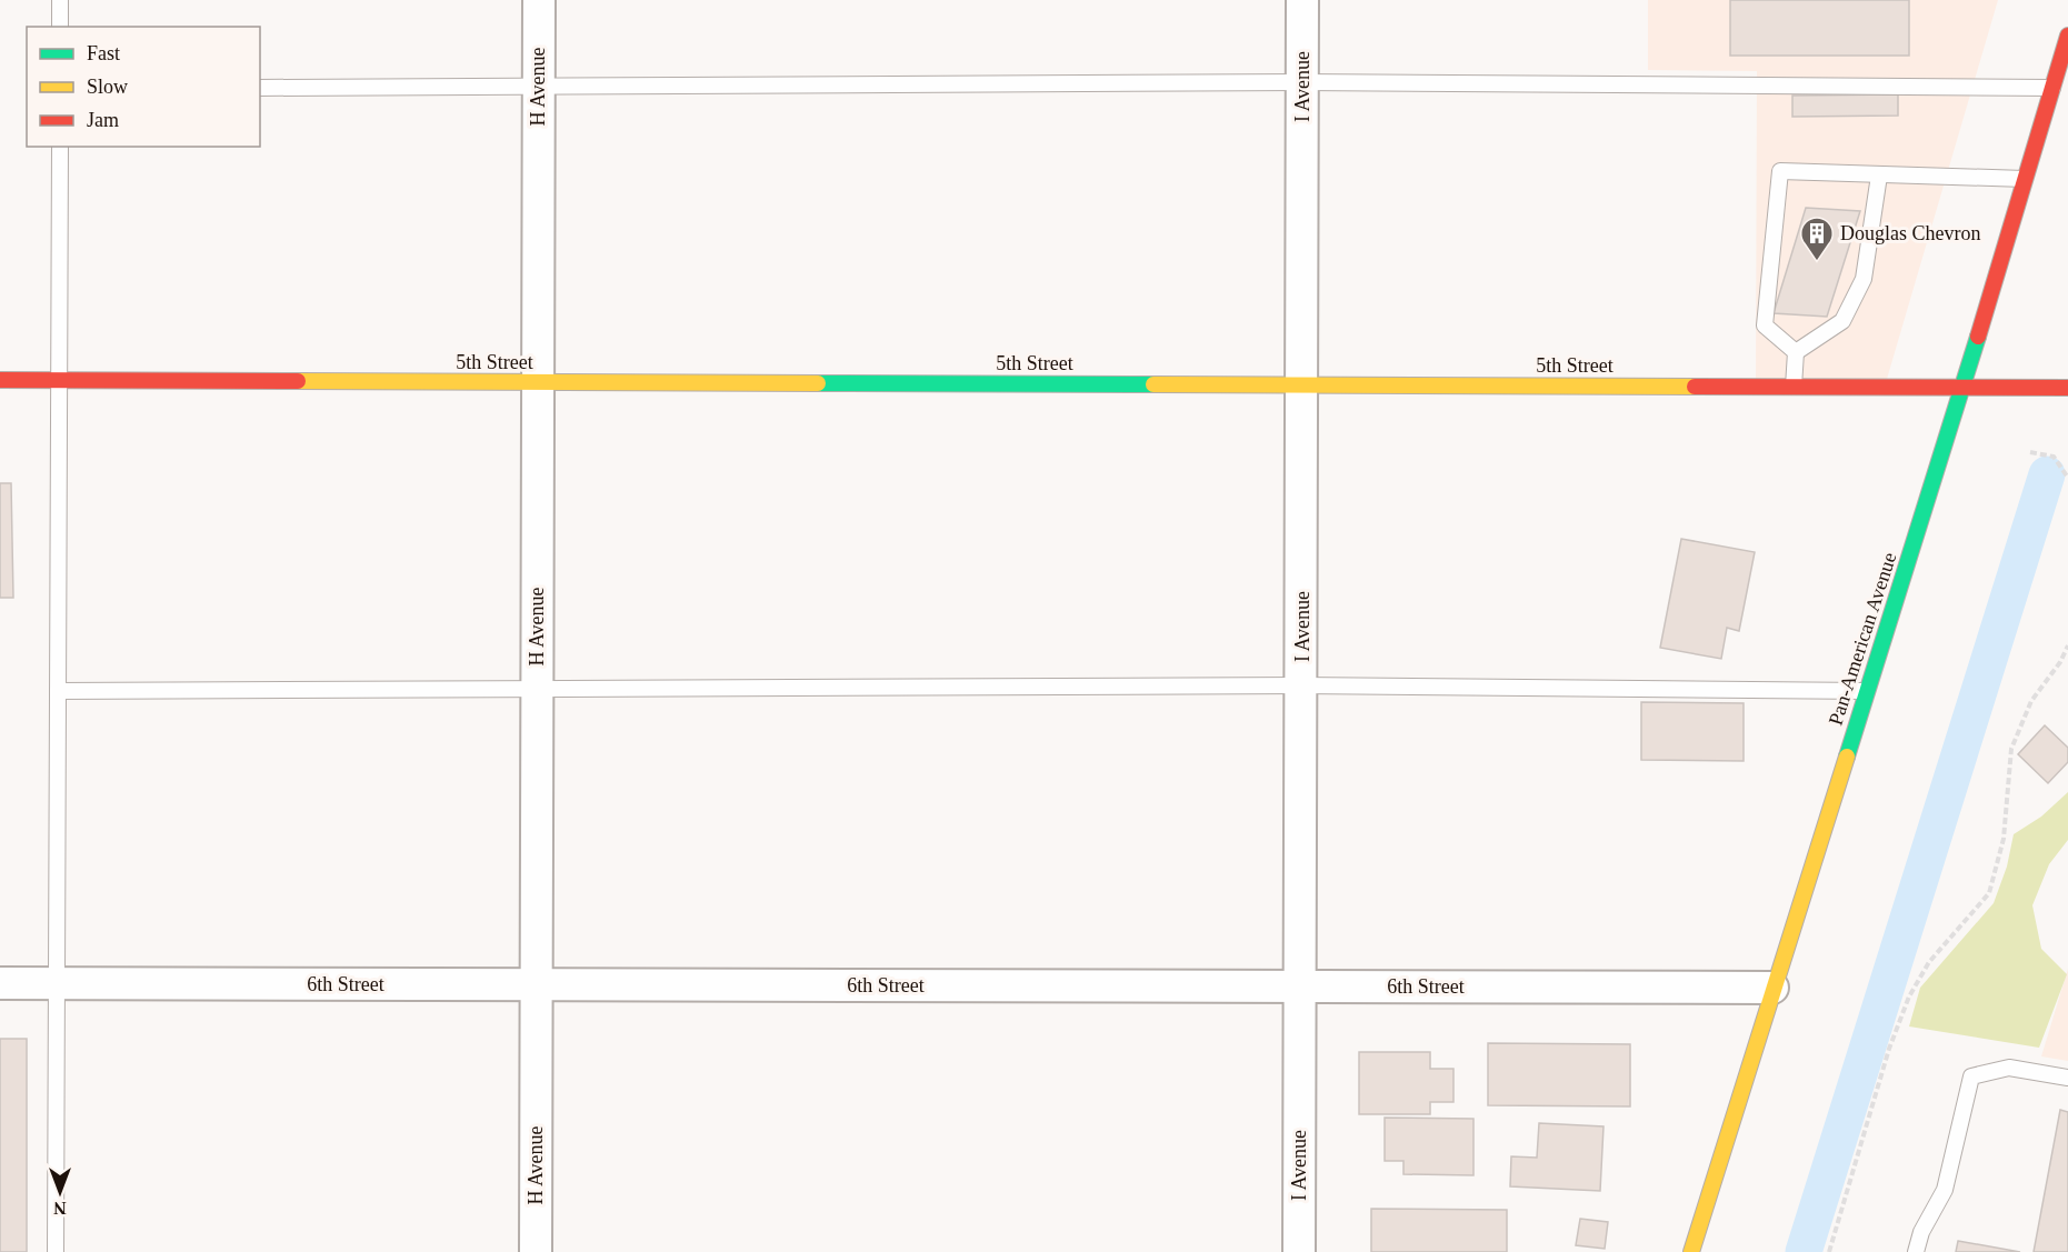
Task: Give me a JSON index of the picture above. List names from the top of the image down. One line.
{"streets":{"street":["H Avenue","I Avenue","5th Street","Pan-American Avenue","6th Street"]},"crossings":[["H Avenue","5th Street"],["H Avenue","6th Street"],["I Avenue","5th Street"],["I Avenue","6th Street"],["5th Street","Pan-American Avenue"],["Pan-American Avenue","6th Street"]],"places":{"building":["Douglas Chevron"]},"legend":["Fast","Slow","Jam"],"north":"bottom"}
